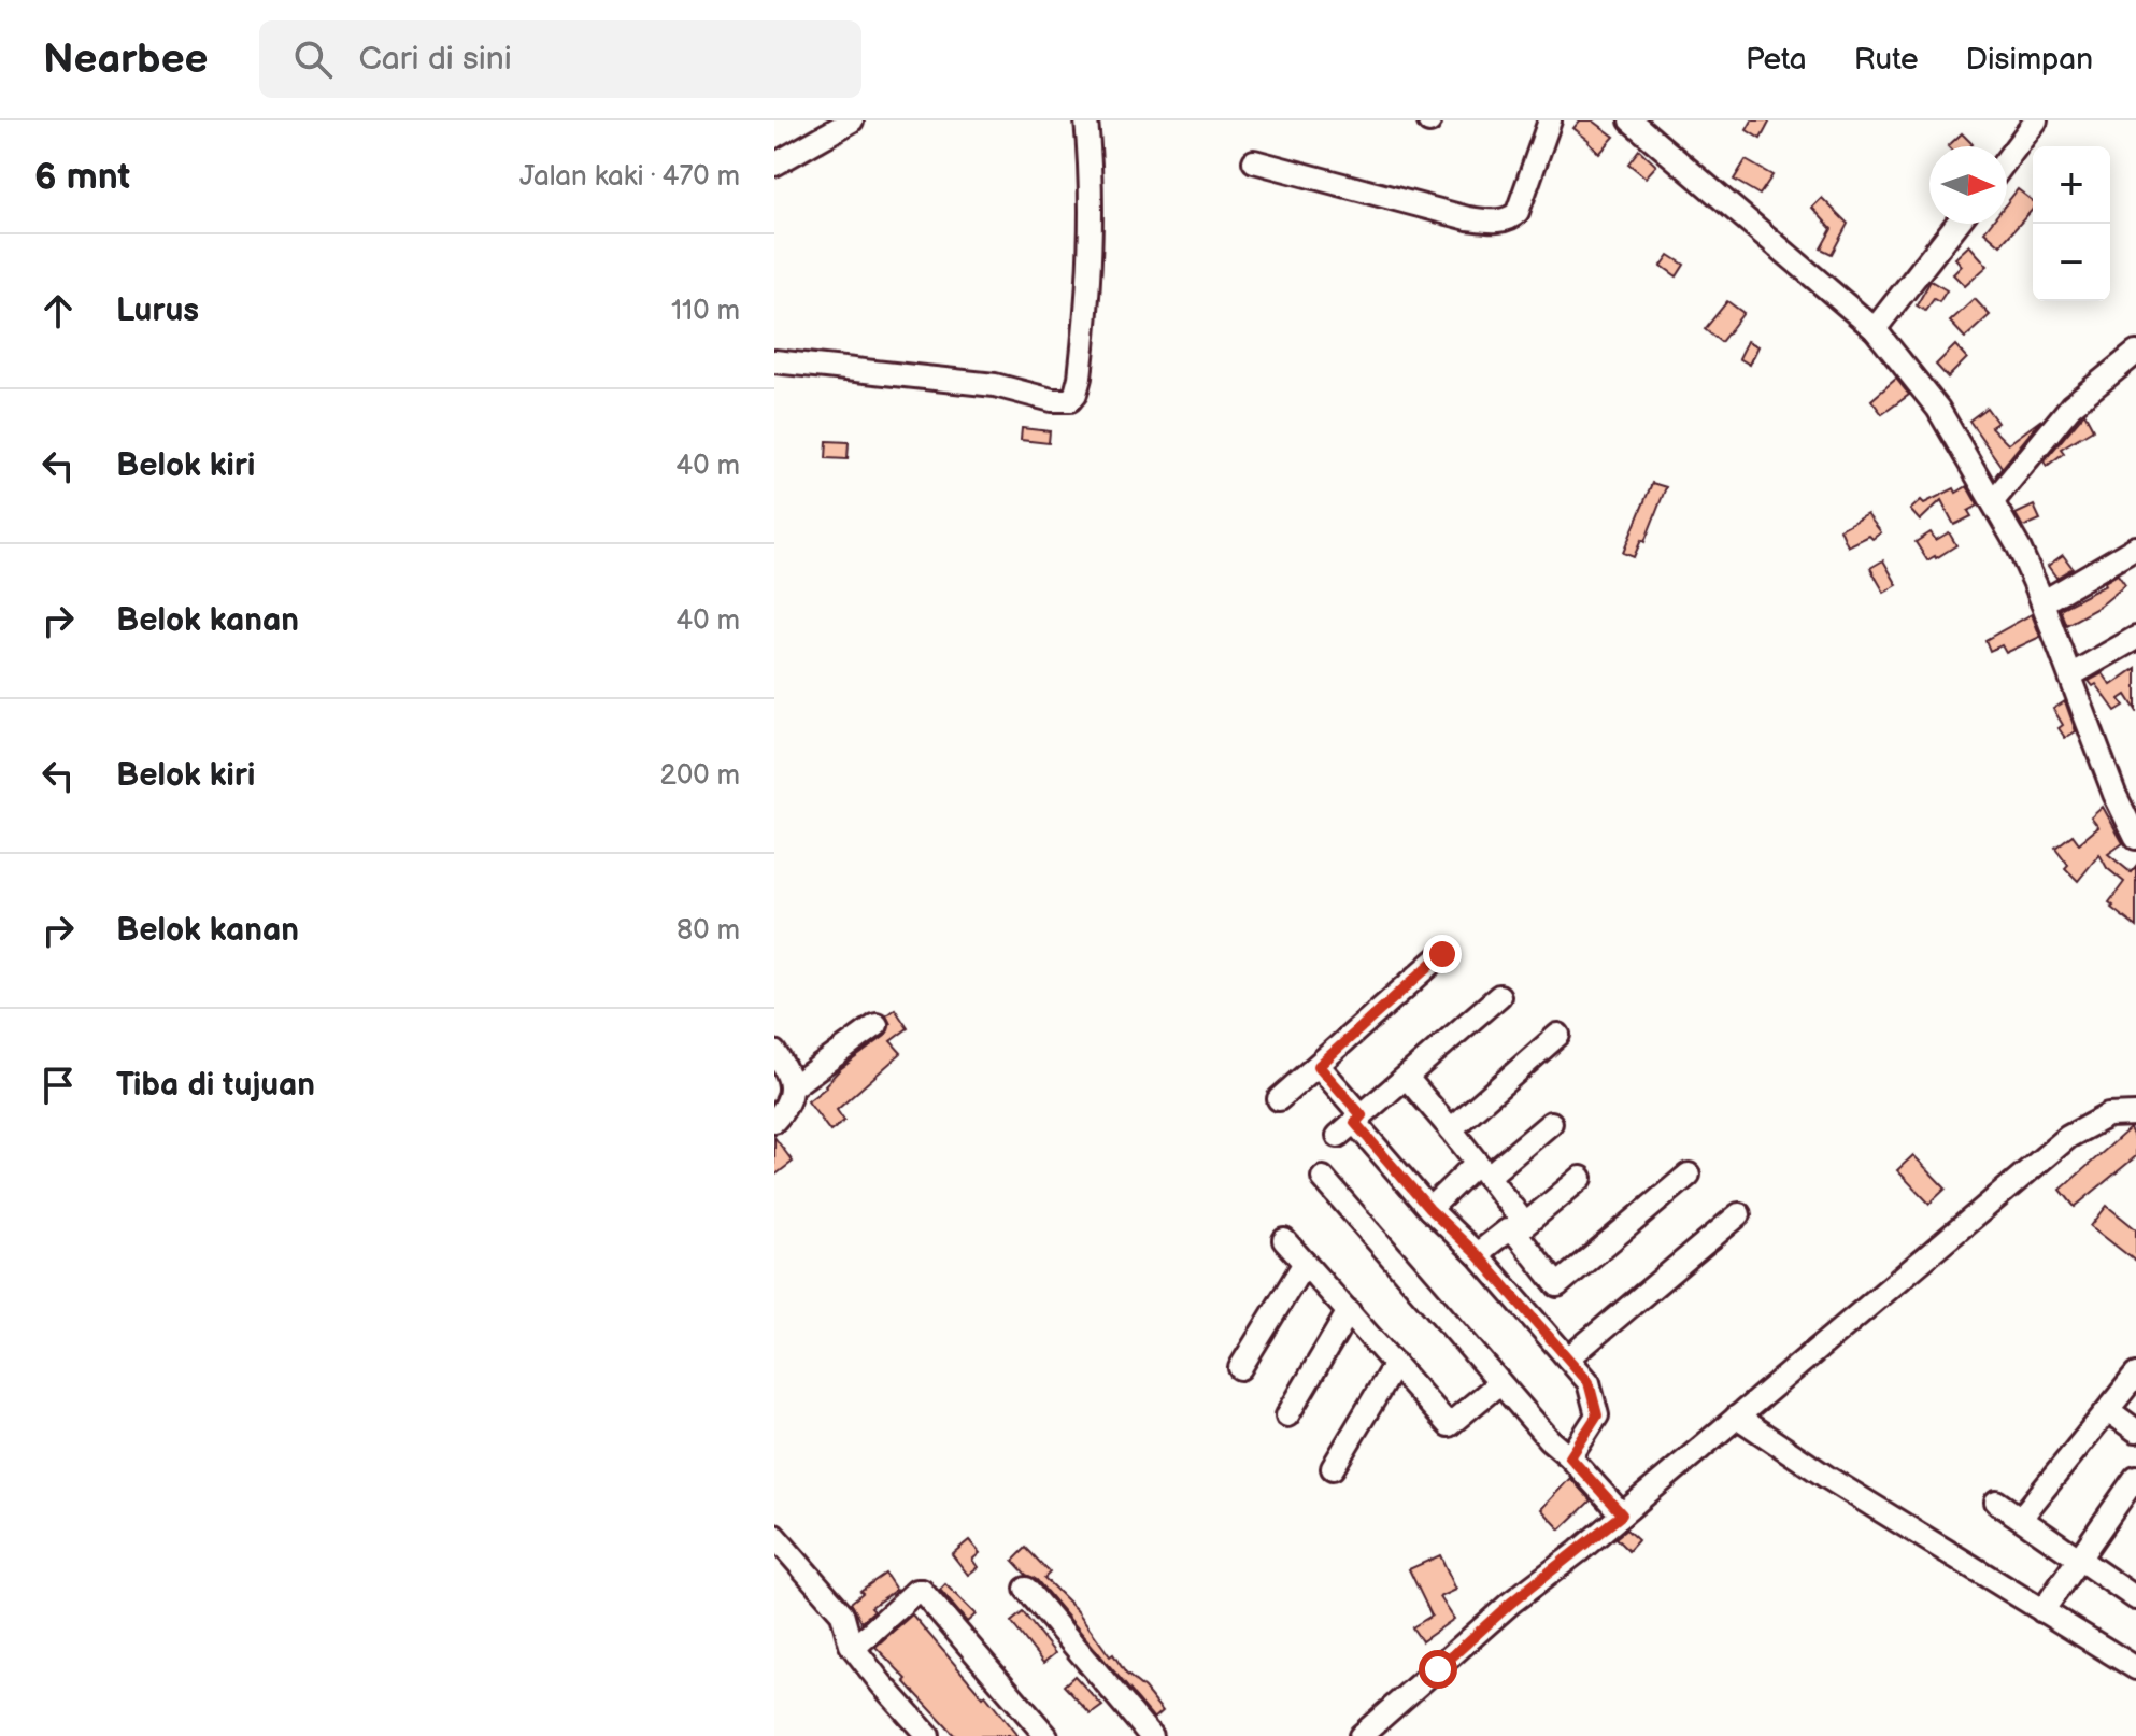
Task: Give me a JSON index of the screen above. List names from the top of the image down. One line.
{"north":"right","page":{"header":"Nearbee","search":"Cari di sini","nav":["Peta","Rute","Disimpan"],"heading":["6 mnt","Jalan kaki · 470 m"],"map_buttons":["+","−"],"list":[["Lurus","110 m"],["Belok kiri","40 m"],["Belok kanan","40 m"],["Belok kiri","200 m"],["Belok kanan","80 m"],"Tiba di tujuan"]}}
